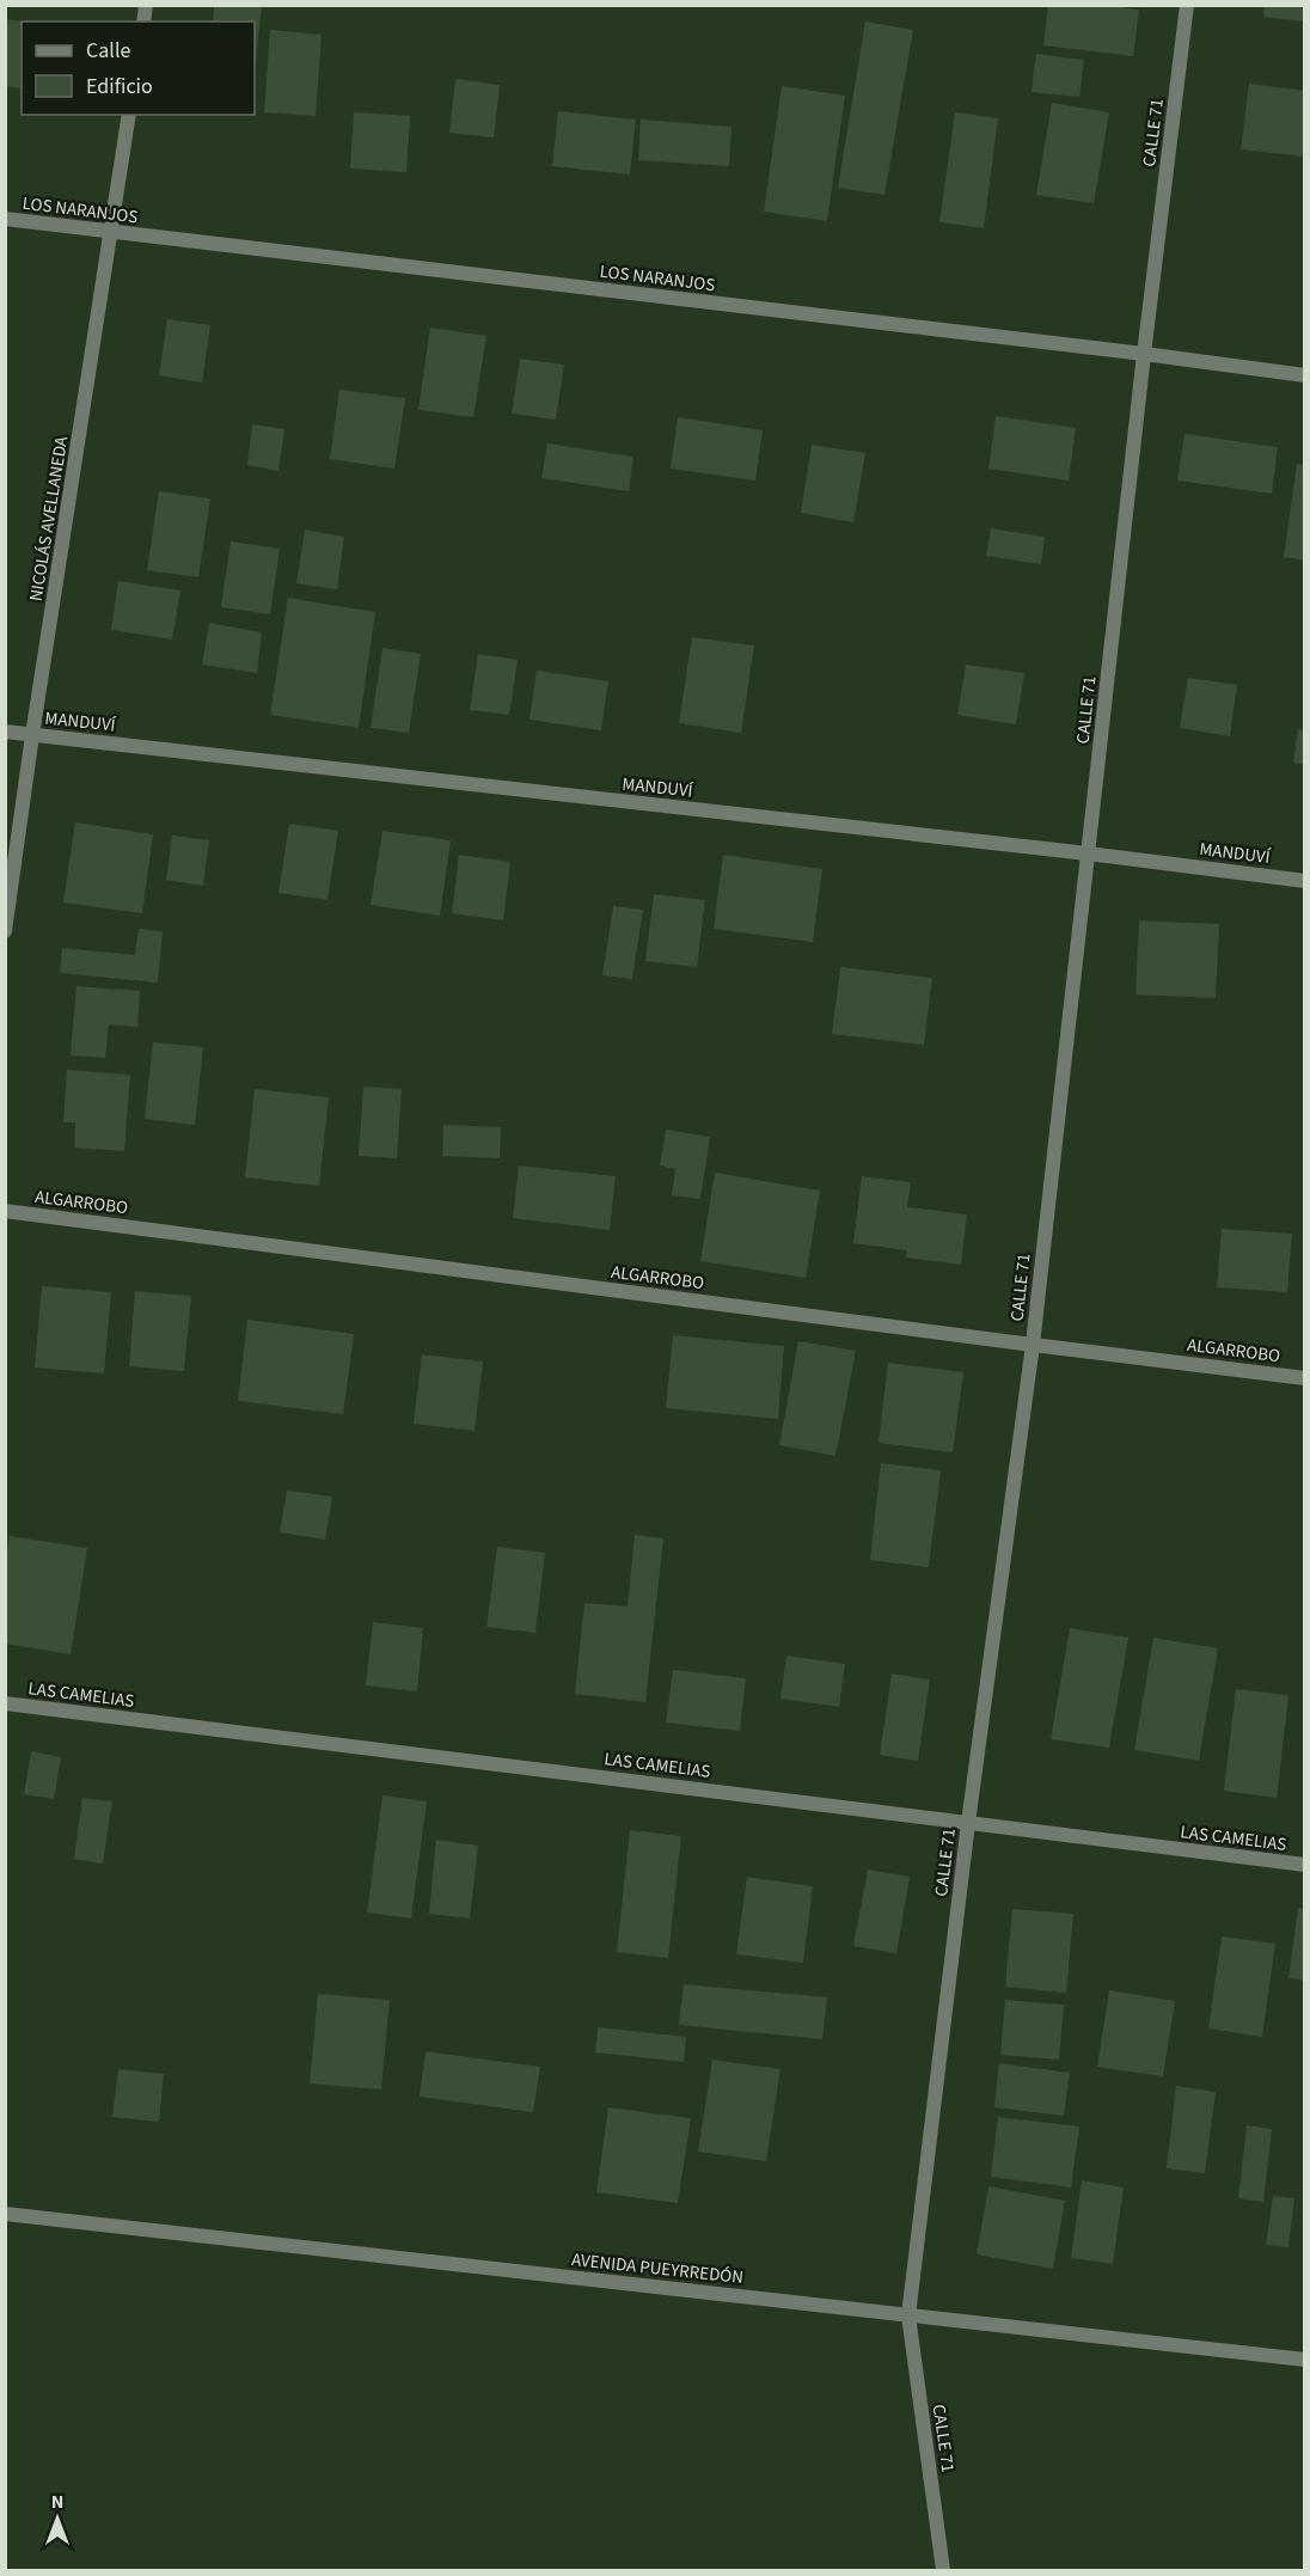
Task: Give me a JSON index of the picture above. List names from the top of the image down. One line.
{"streets":{"street":["CALLE 71","LOS NARANJOS","NICOLÁS AVELLANEDA","MANDUVÍ","ALGARROBO","LAS CAMELIAS","AVENIDA PUEYRREDÓN"]},"crossings":[["CALLE 71","LOS NARANJOS"],["CALLE 71","MANDUVÍ"],["CALLE 71","ALGARROBO"],["CALLE 71","LAS CAMELIAS"],["CALLE 71","AVENIDA PUEYRREDÓN"],["LOS NARANJOS","NICOLÁS AVELLANEDA"],["NICOLÁS AVELLANEDA","MANDUVÍ"]],"legend":["Calle","Edificio"],"north":"top"}
